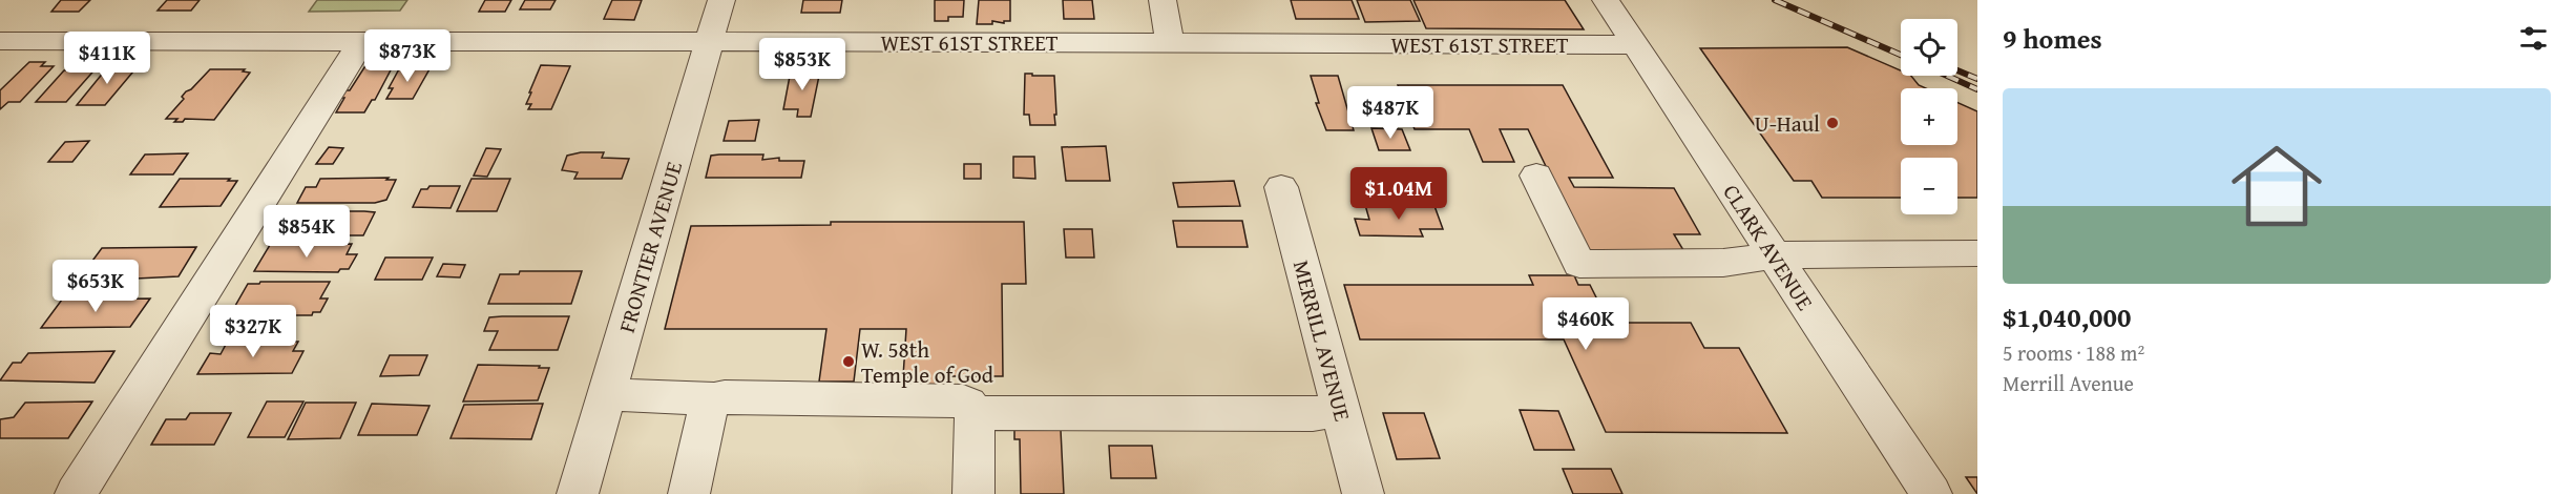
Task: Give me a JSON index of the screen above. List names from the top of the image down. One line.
{"streets":{"street":["WEST 61ST STREET","FRONTIER AVENUE","CLARK AVENUE","MERRILL AVENUE"]},"crossings":[["WEST 61ST STREET","FRONTIER AVENUE"],["WEST 61ST STREET","CLARK AVENUE"]],"places":["U-Haul","W. 58th Temple of God"],"page":{"heading":"9 homes","map_buttons":["+","−"],"price":["$873K","$411K","$853K","$487K","$1.04M","$854K","$653K","$460K","$327K"],"list":[{"name":"$1,040,000","note":"5 rooms · 188 m² · Merrill Avenue"}]}}
